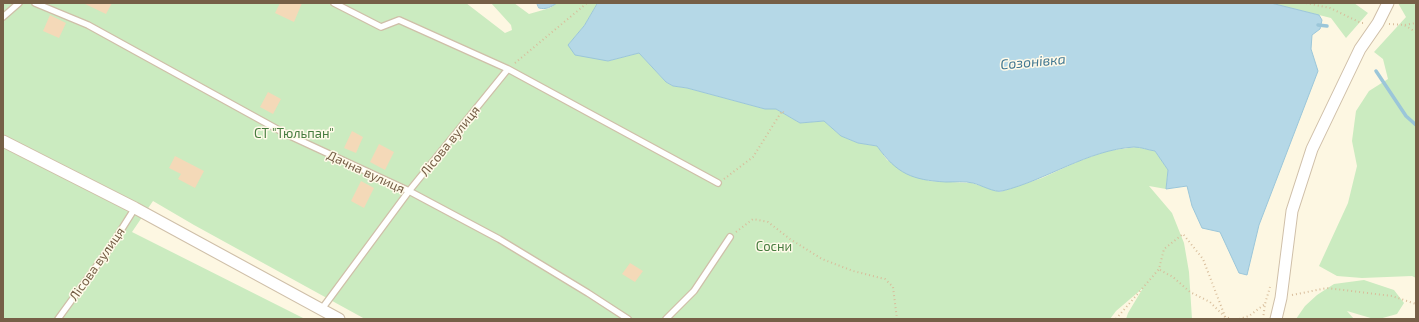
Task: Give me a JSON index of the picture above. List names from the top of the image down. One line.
{"streets":{"lane":["Лісова вулиця","Дачна вулиця"]},"crossings":[["Лісова вулиця","Дачна вулиця"]],"water":["Созонівка"],"parks":["СТ \"Тюльпан\"","Сосни"]}
